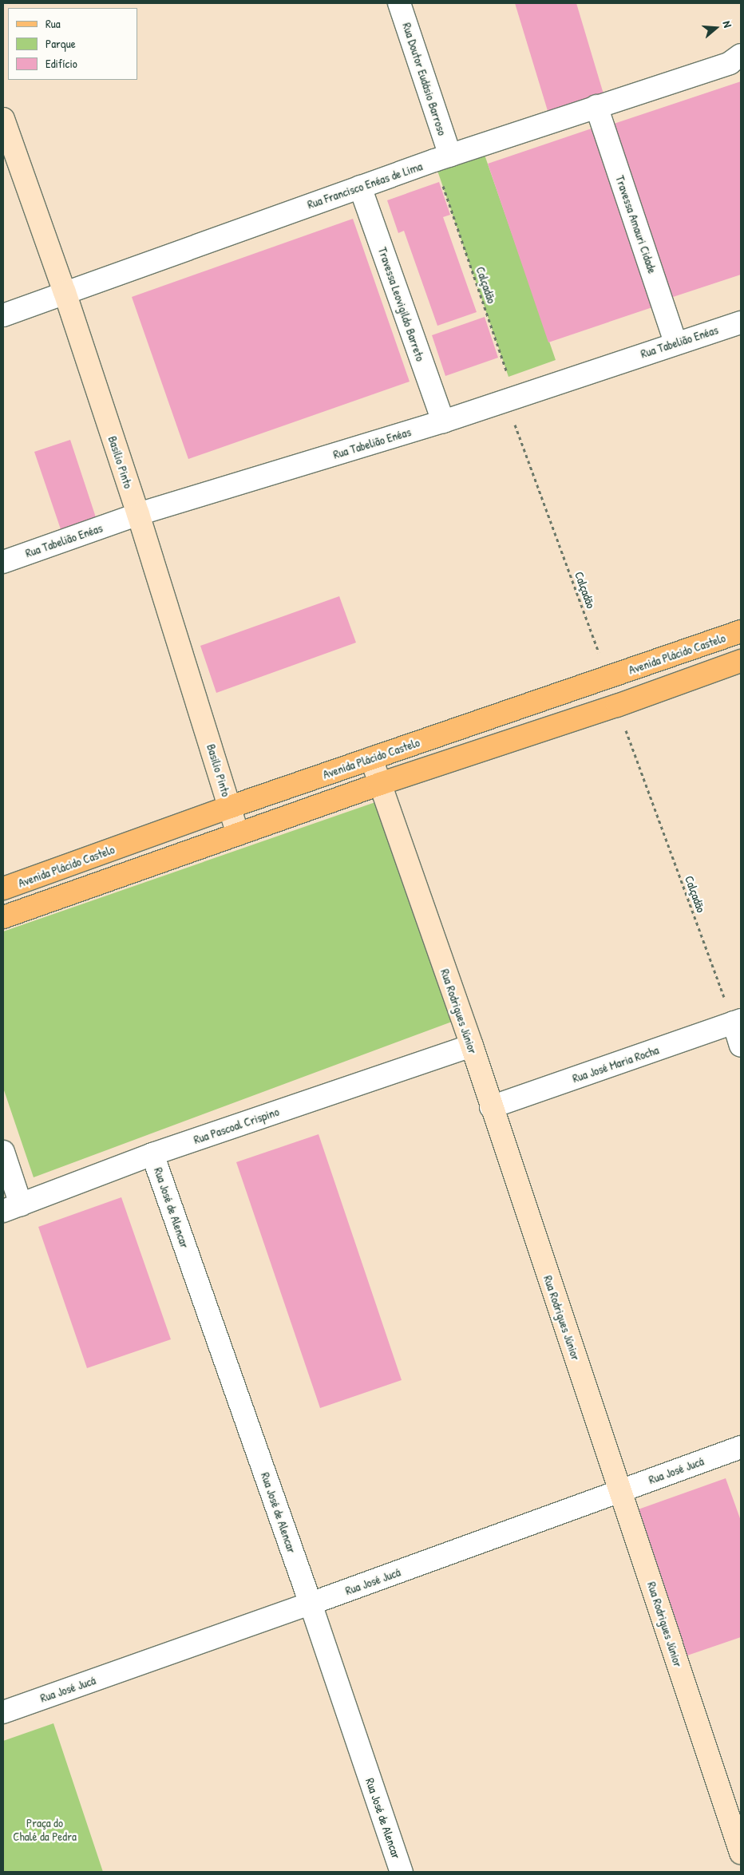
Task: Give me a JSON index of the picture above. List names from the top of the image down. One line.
{"streets":{"main road":["Basilio Pinto","Avenida Plácido Castelo","Rua Rodrigues Júnior"],"street":["Rua Doutor Eudásio Barroso","Rua Francisco Enéas de Lima","Travessa Amauri Cidade","Travessa Leovigildo Barreto","Rua Tabelião Enéas","Rua José Maria Rocha","Rua Pascoal Crispino","Rua José de Alencar","Rua José Jucá"],"path":["Calçadão"]},"crossings":[["Rua Doutor Eudásio Barroso","Rua Francisco Enéas de Lima"],["Rua Doutor Eudásio Barroso","Calçadão"],["Rua Francisco Enéas de Lima","Travessa Amauri Cidade"],["Rua Francisco Enéas de Lima","Calçadão"],["Rua Francisco Enéas de Lima","Travessa Leovigildo Barreto"],["Rua Francisco Enéas de Lima","Basilio Pinto"],["Travessa Amauri Cidade","Rua Tabelião Enéas"],["Calçadão","Rua Tabelião Enéas"],["Calçadão","Avenida Plácido Castelo"],["Calçadão","Rua José Maria Rocha"],["Travessa Leovigildo Barreto","Rua Tabelião Enéas"],["Rua Tabelião Enéas","Basilio Pinto"],["Basilio Pinto","Avenida Plácido Castelo"],["Avenida Plácido Castelo","Rua Rodrigues Júnior"],["Rua Rodrigues Júnior","Rua José Maria Rocha"],["Rua Rodrigues Júnior","Rua Pascoal Crispino"],["Rua Rodrigues Júnior","Rua José Jucá"],["Rua Pascoal Crispino","Rua José de Alencar"],["Rua José de Alencar","Rua José Jucá"]],"parks":["Praça do Chalé da Pedra"],"legend":["Rua","Parque","Edifício"],"north":"right"}
